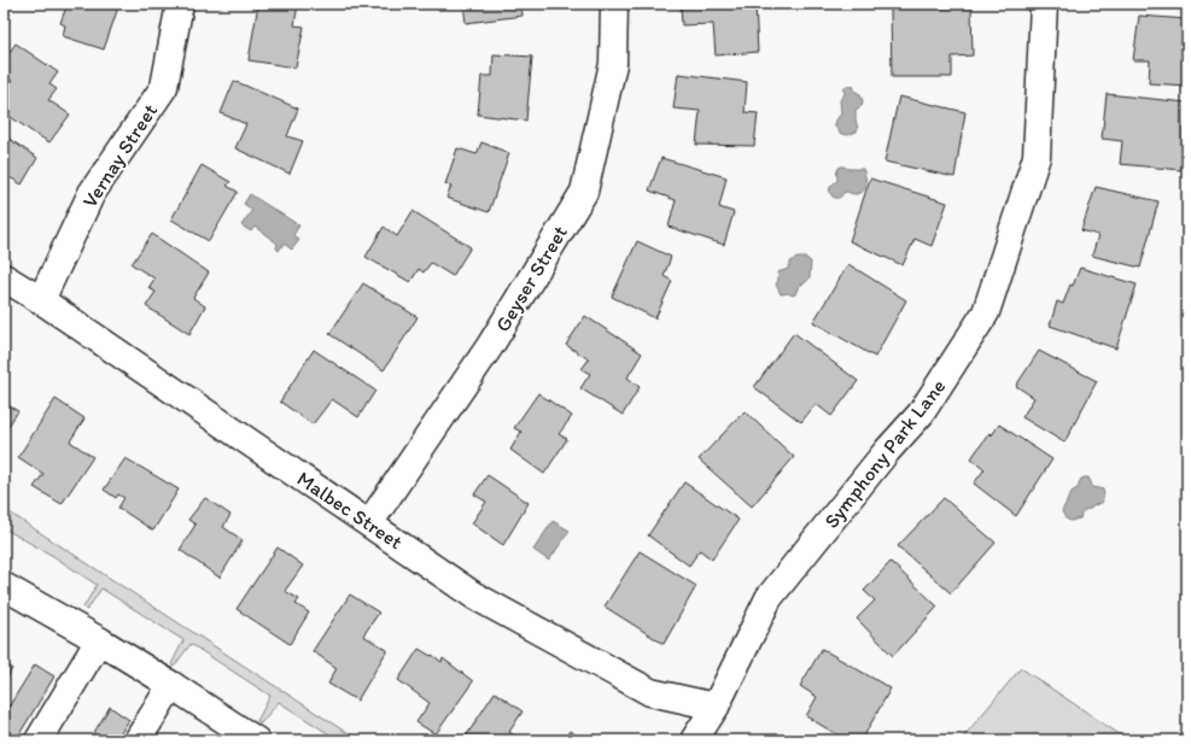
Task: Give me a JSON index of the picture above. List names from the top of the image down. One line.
{"streets":{"street":["Vernay Street","Geyser Street","Symphony Park Lane","Malbec Street"]},"crossings":[["Vernay Street","Malbec Street"],["Geyser Street","Malbec Street"],["Symphony Park Lane","Malbec Street"]]}
